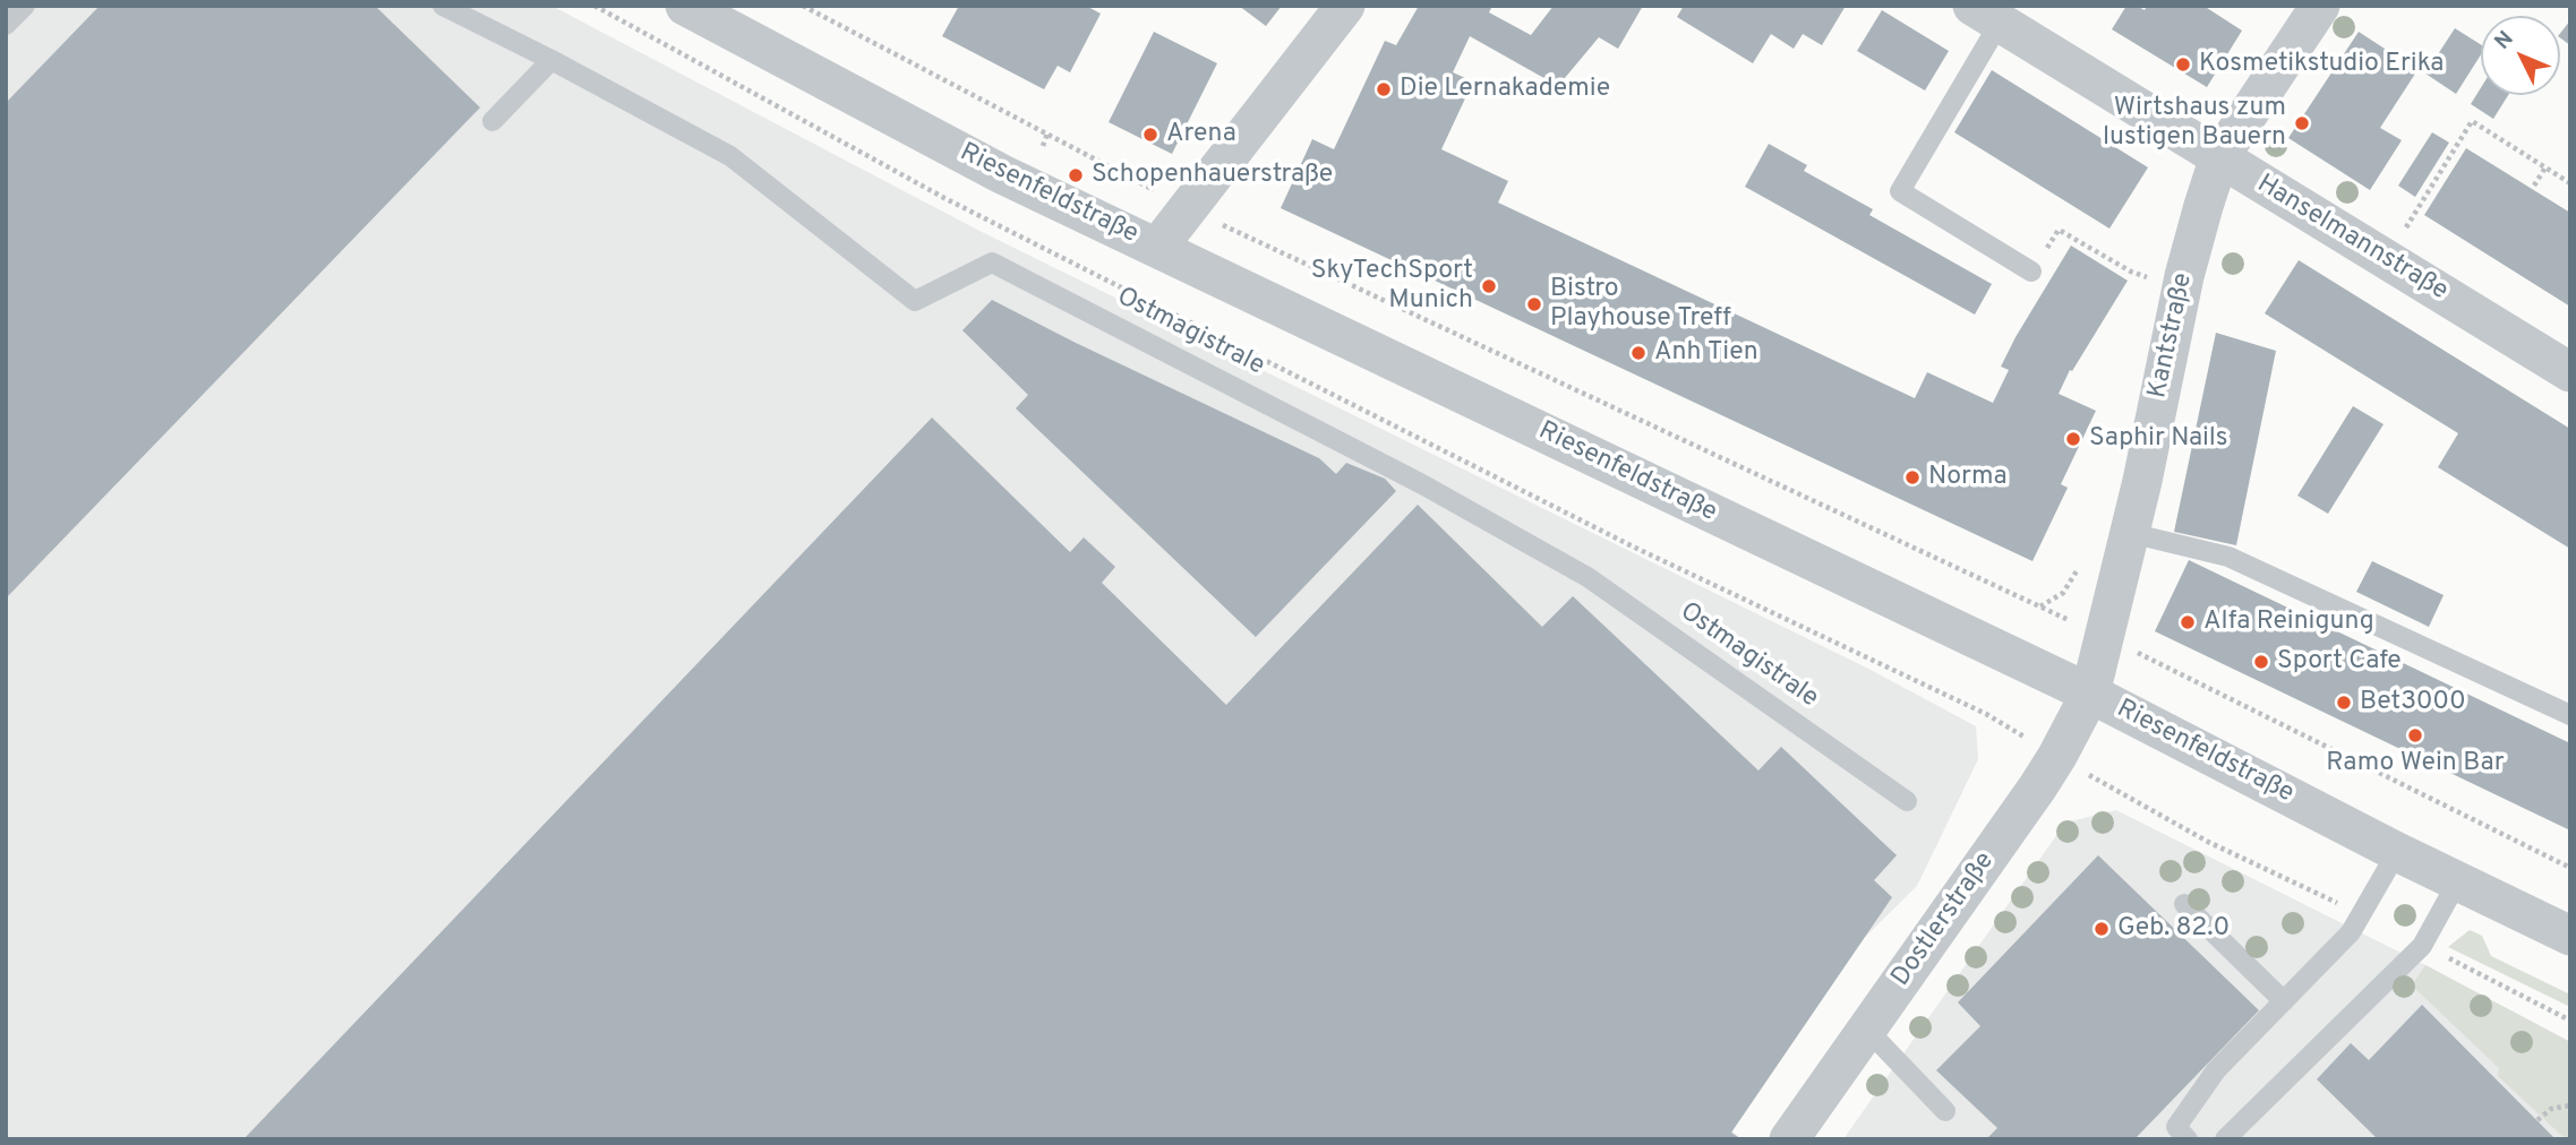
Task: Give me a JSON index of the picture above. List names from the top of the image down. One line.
{"streets":{"street":["Riesenfeldstraße","Hanselmannstraße","Kantstraße","Dostlerstraße"],"lane":["Ostmagistrale"]},"crossings":[["Riesenfeldstraße","Kantstraße"],["Riesenfeldstraße","Dostlerstraße"],["Hanselmannstraße","Kantstraße"],["Kantstraße","Dostlerstraße"]],"places":["Kosmetikstudio Erika","Die Lernakademie","Wirtshaus zum lustigen Bauern","Arena","Schopenhauerstraße","SkyTechSport Munich","Bistro Playhouse Treff","Anh Tien","Saphir Nails","Norma","Alfa Reinigung","Sport Cafe","Bet3000","Ramo Wein Bar","Geb. 82.0"],"north":"top left"}
